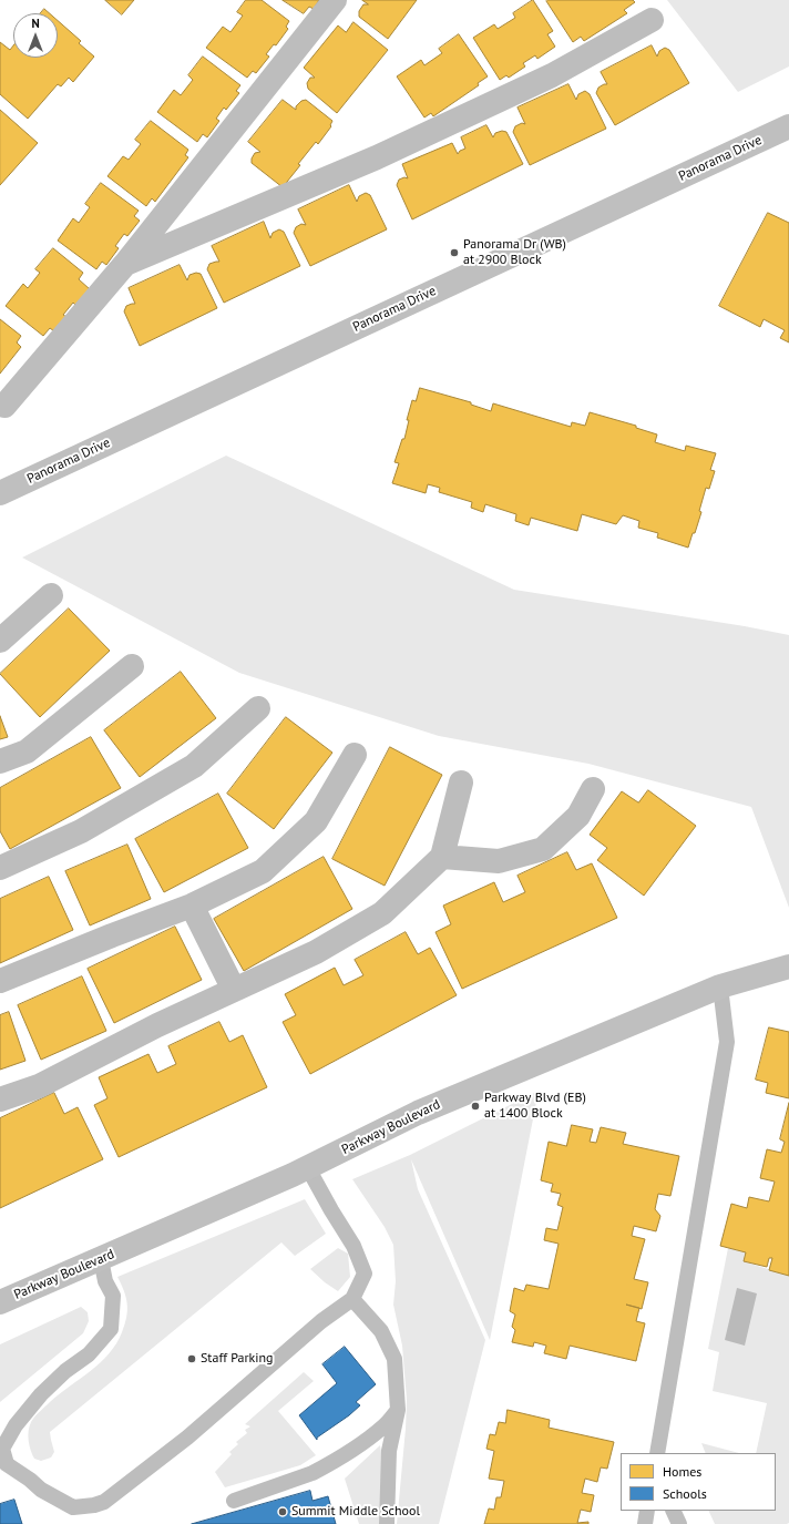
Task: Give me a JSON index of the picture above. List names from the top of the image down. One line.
{"streets":{"street":["Panorama Drive","Parkway Boulevard"]},"places":["Panorama Dr (WB) at 2900 Block","Parkway Blvd (EB) at 1400 Block","Staff Parking","Summit Middle School"],"legend":["Homes","Schools"],"north":"top"}
